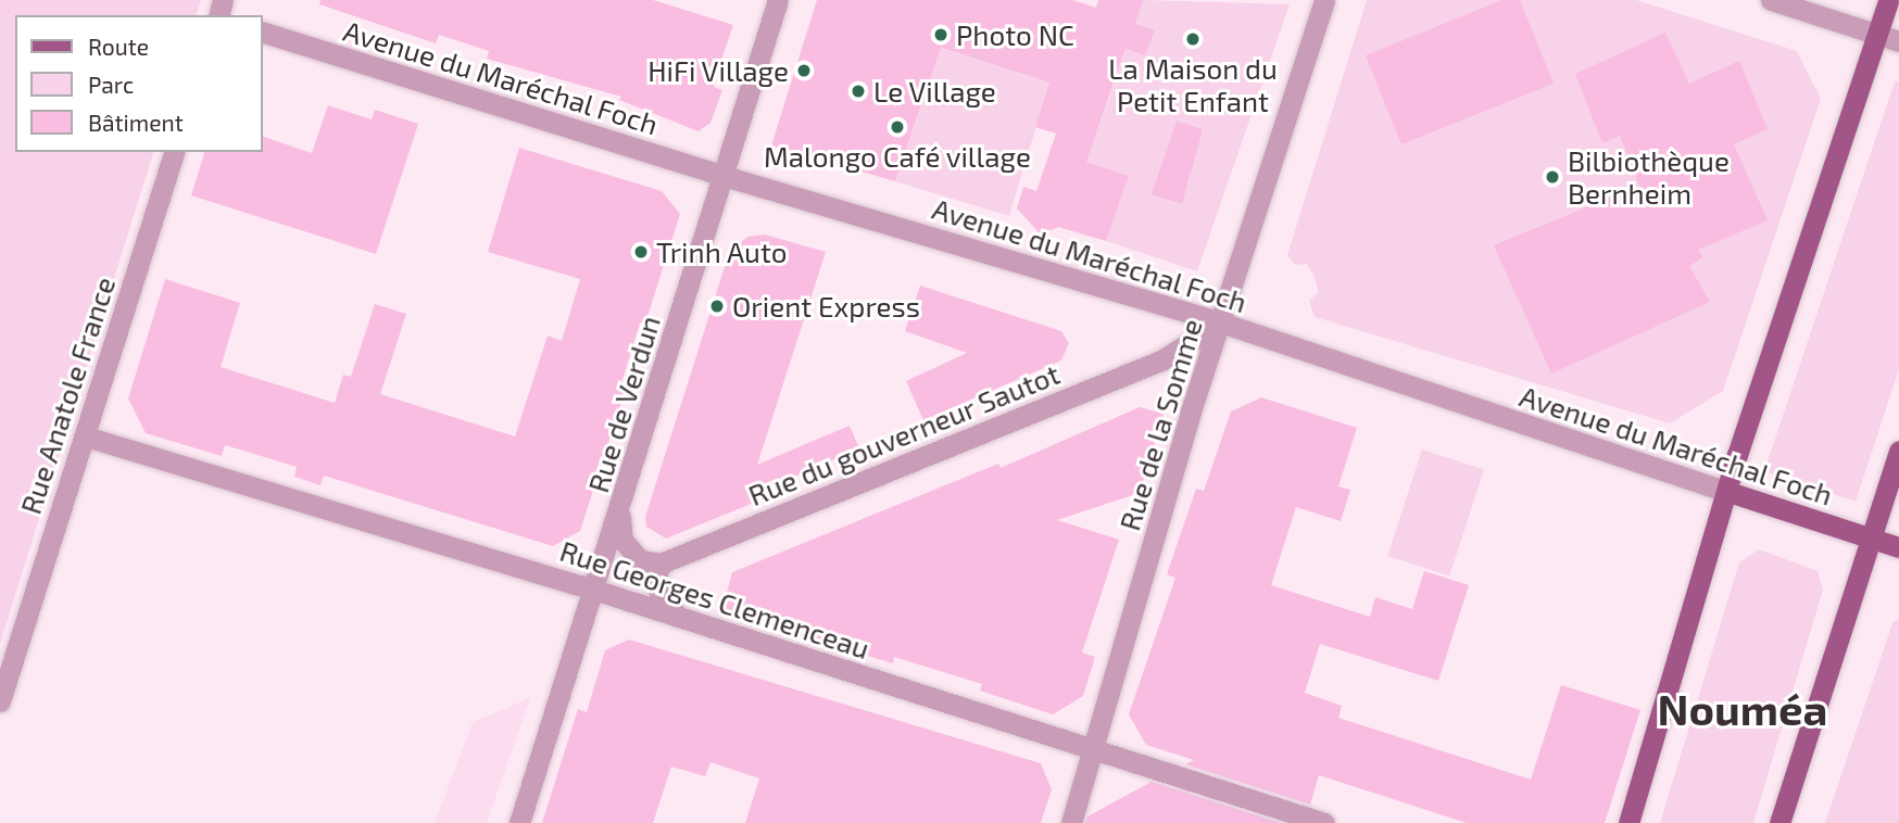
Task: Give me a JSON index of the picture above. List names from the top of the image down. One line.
{"streets":{"main road":["Avenue du Maréchal Foch"],"street":["Rue Anatole France","Rue de Verdun","Rue de la Somme","Rue du gouverneur Sautot","Rue Georges Clemenceau"]},"crossings":[["Avenue du Maréchal Foch","Rue de Verdun"],["Avenue du Maréchal Foch","Rue de la Somme"],["Avenue du Maréchal Foch","Rue du gouverneur Sautot"],["Rue Anatole France","Rue Georges Clemenceau"],["Rue de Verdun","Rue Georges Clemenceau"],["Rue de la Somme","Rue du gouverneur Sautot"],["Rue de la Somme","Rue Georges Clemenceau"]],"districts":["Nouméa"],"places":["Photo NC","La Maison du Petit Enfant","HiFi Village","Le Village","Malongo Café village","Bilbiothèque Bernheim","Trinh Auto","Orient Express"],"legend":["Route","Parc","Bâtiment"]}
